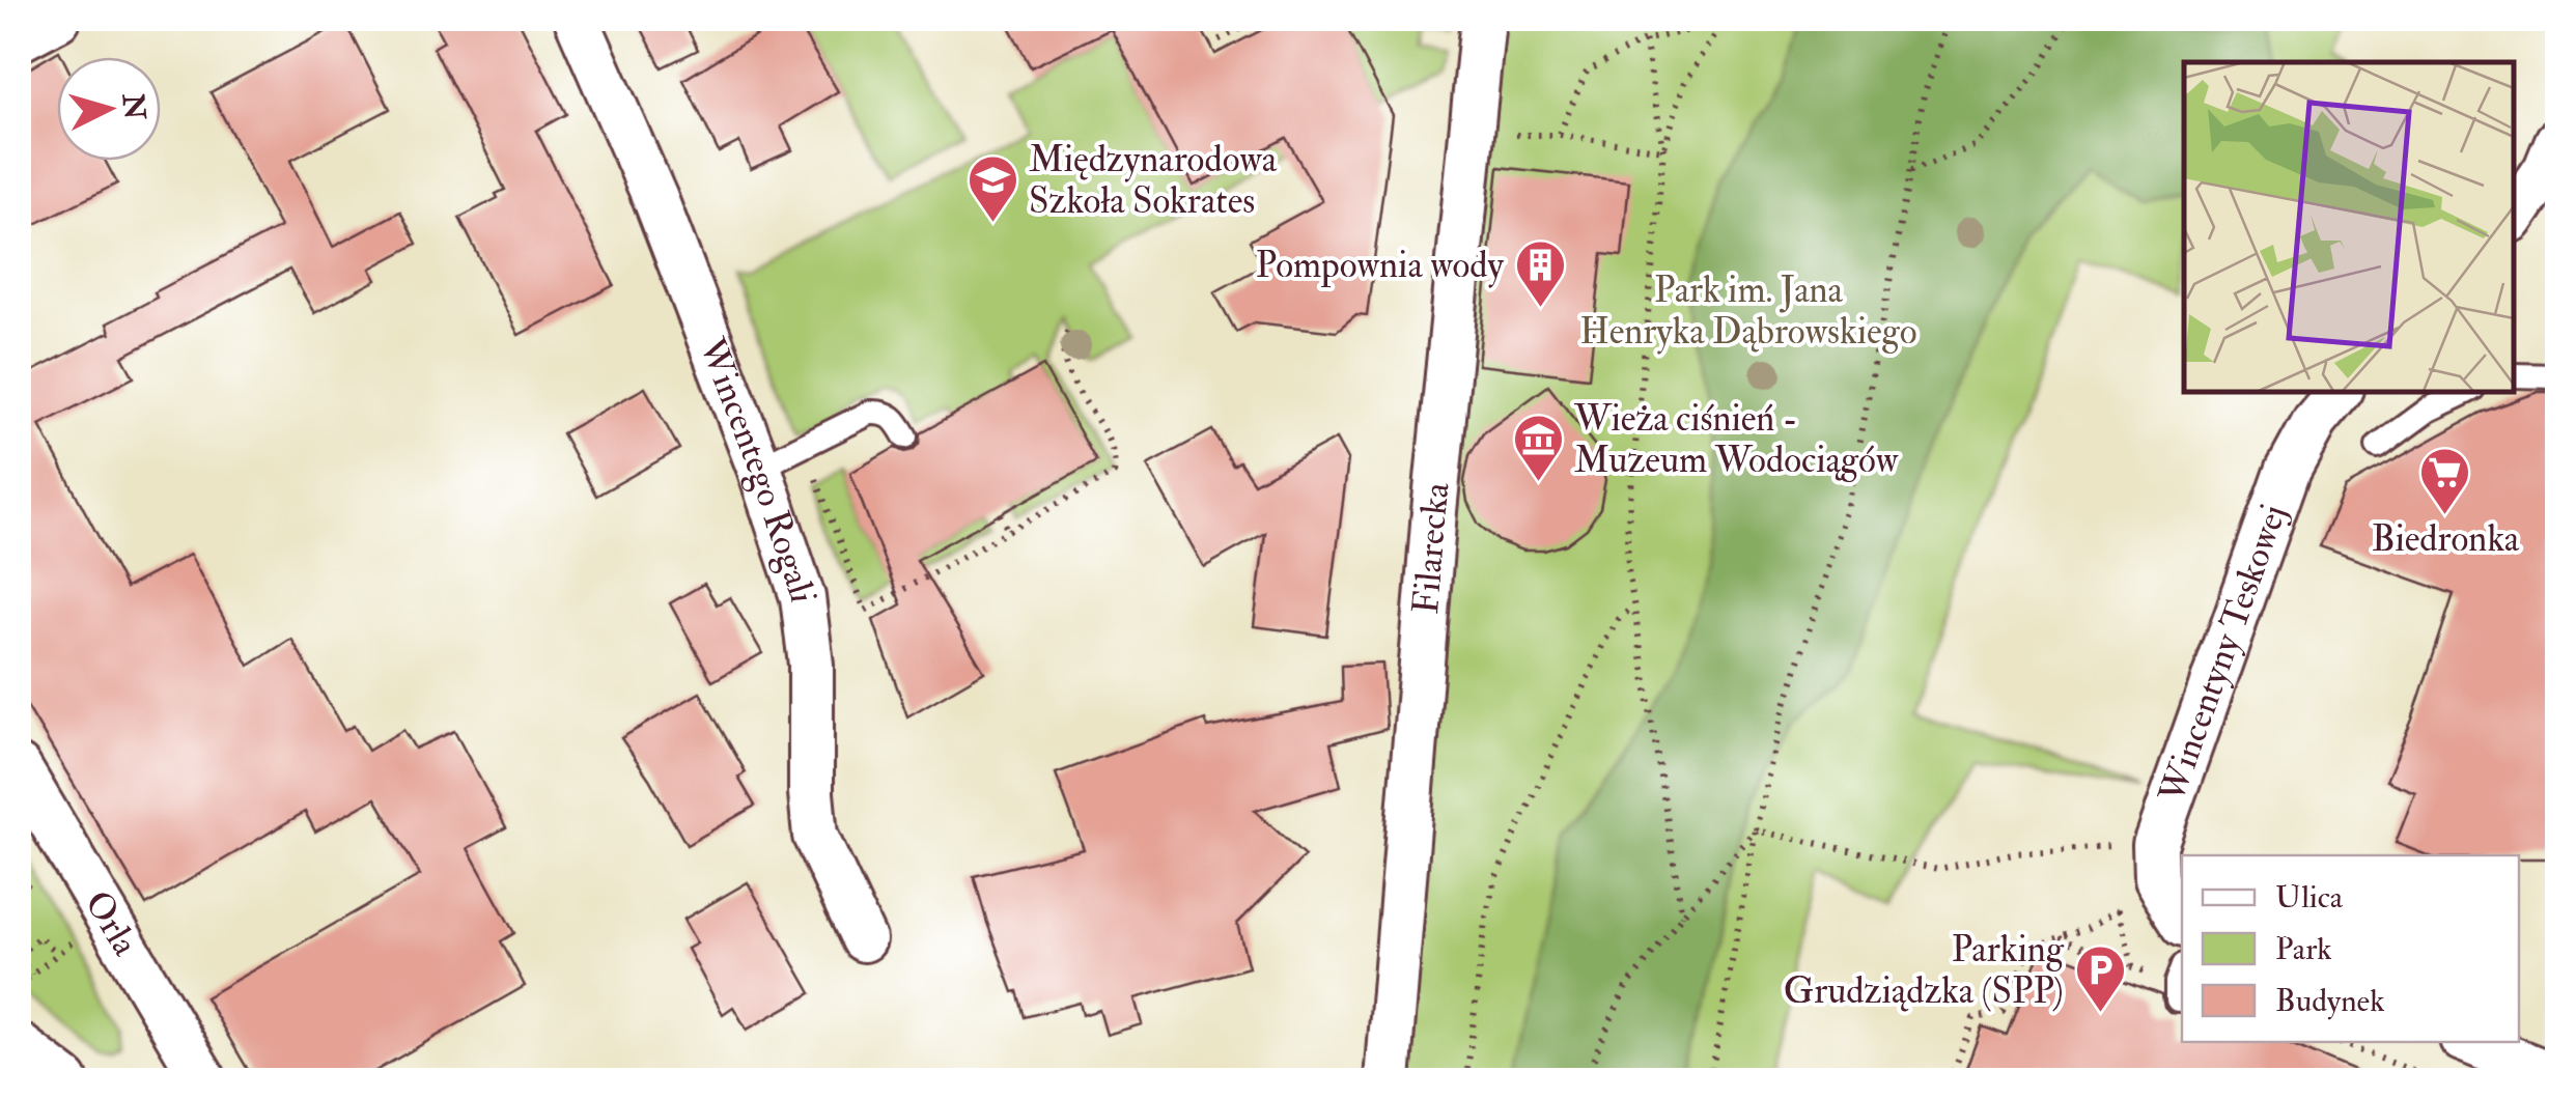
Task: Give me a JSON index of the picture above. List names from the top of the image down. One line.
{"streets":{"street":["Wincentego Rogali","Filarecka","Wincentyny Teskowej","Orla"]},"parks":["Park im. Jana Henryka Dąbrowskiego"],"places":{"school or university":["Międzynarodowa Szkoła Sokrates"],"building":["Pompownia wody"],"museum":["Wieża ciśnień - Muzeum Wodociągów"],"supermarket":["Biedronka"],"parking":["Parking Grudziądzka (SPP)"]},"legend":["Ulica","Park","Budynek"],"north":"right"}
